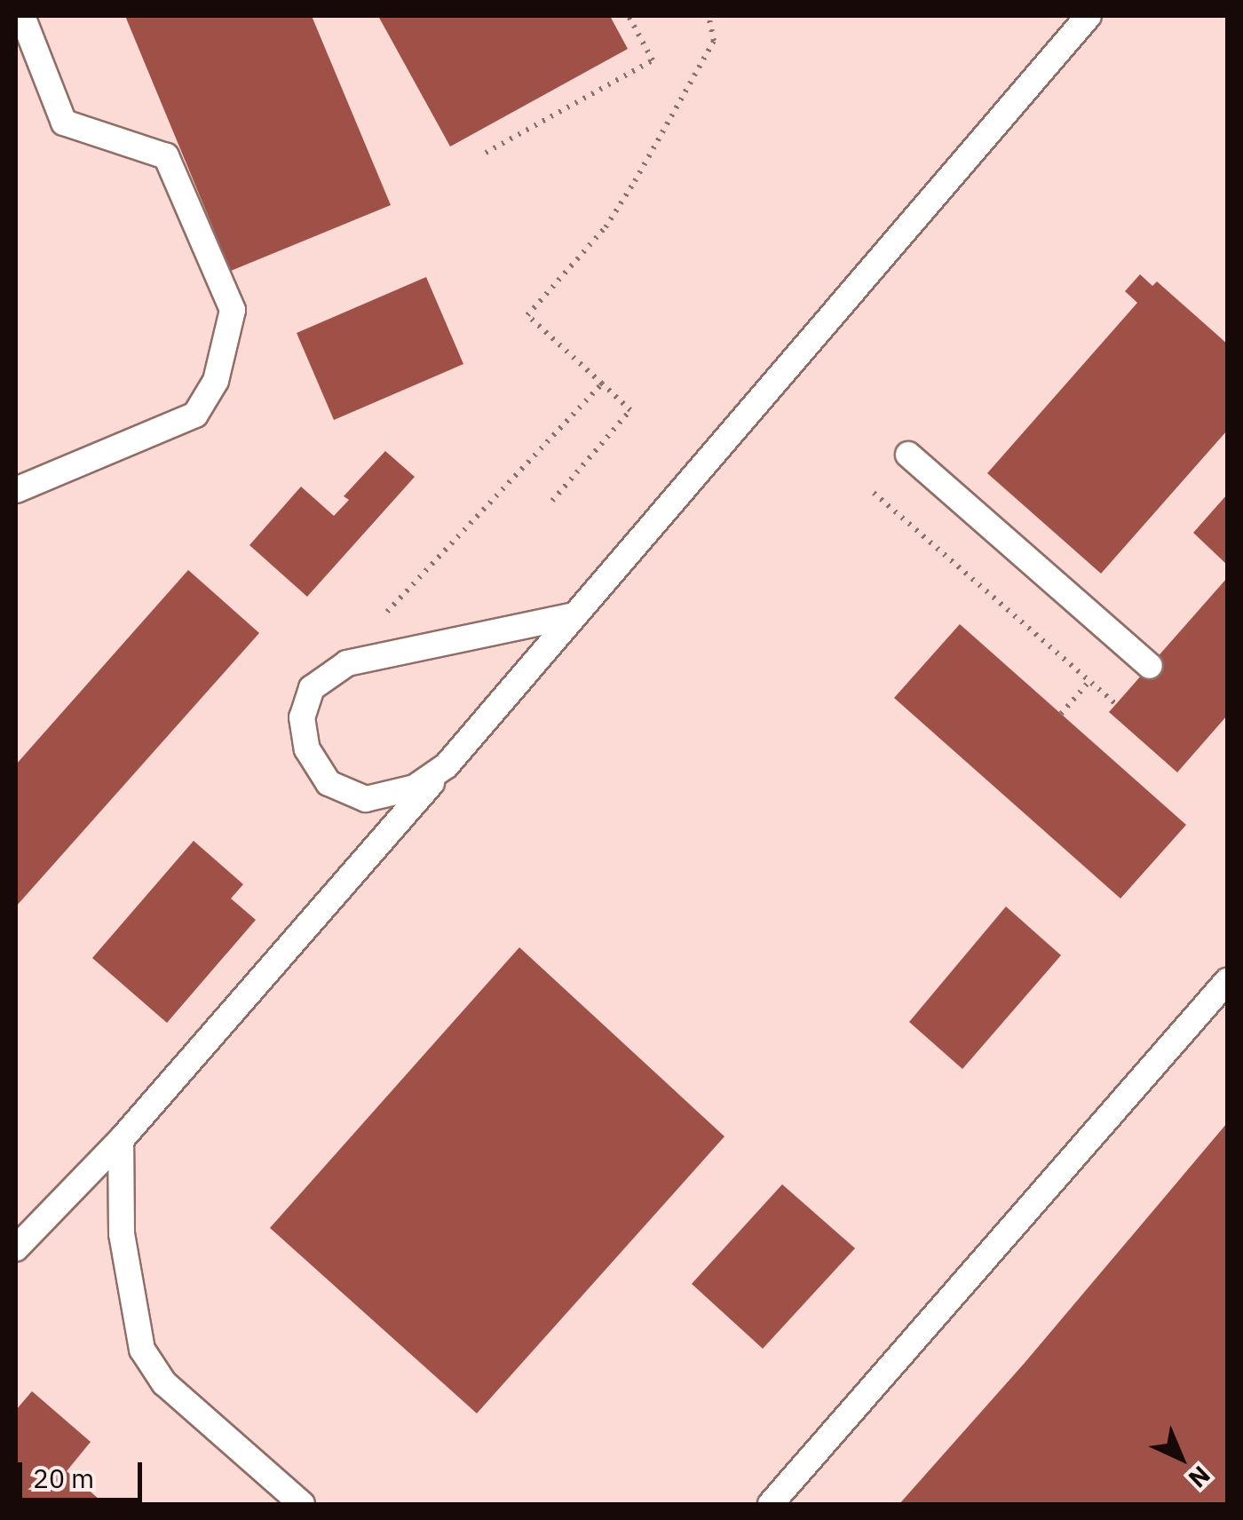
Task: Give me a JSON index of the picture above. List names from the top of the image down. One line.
{"scale_bar":"20 m","north":"bottom right"}
